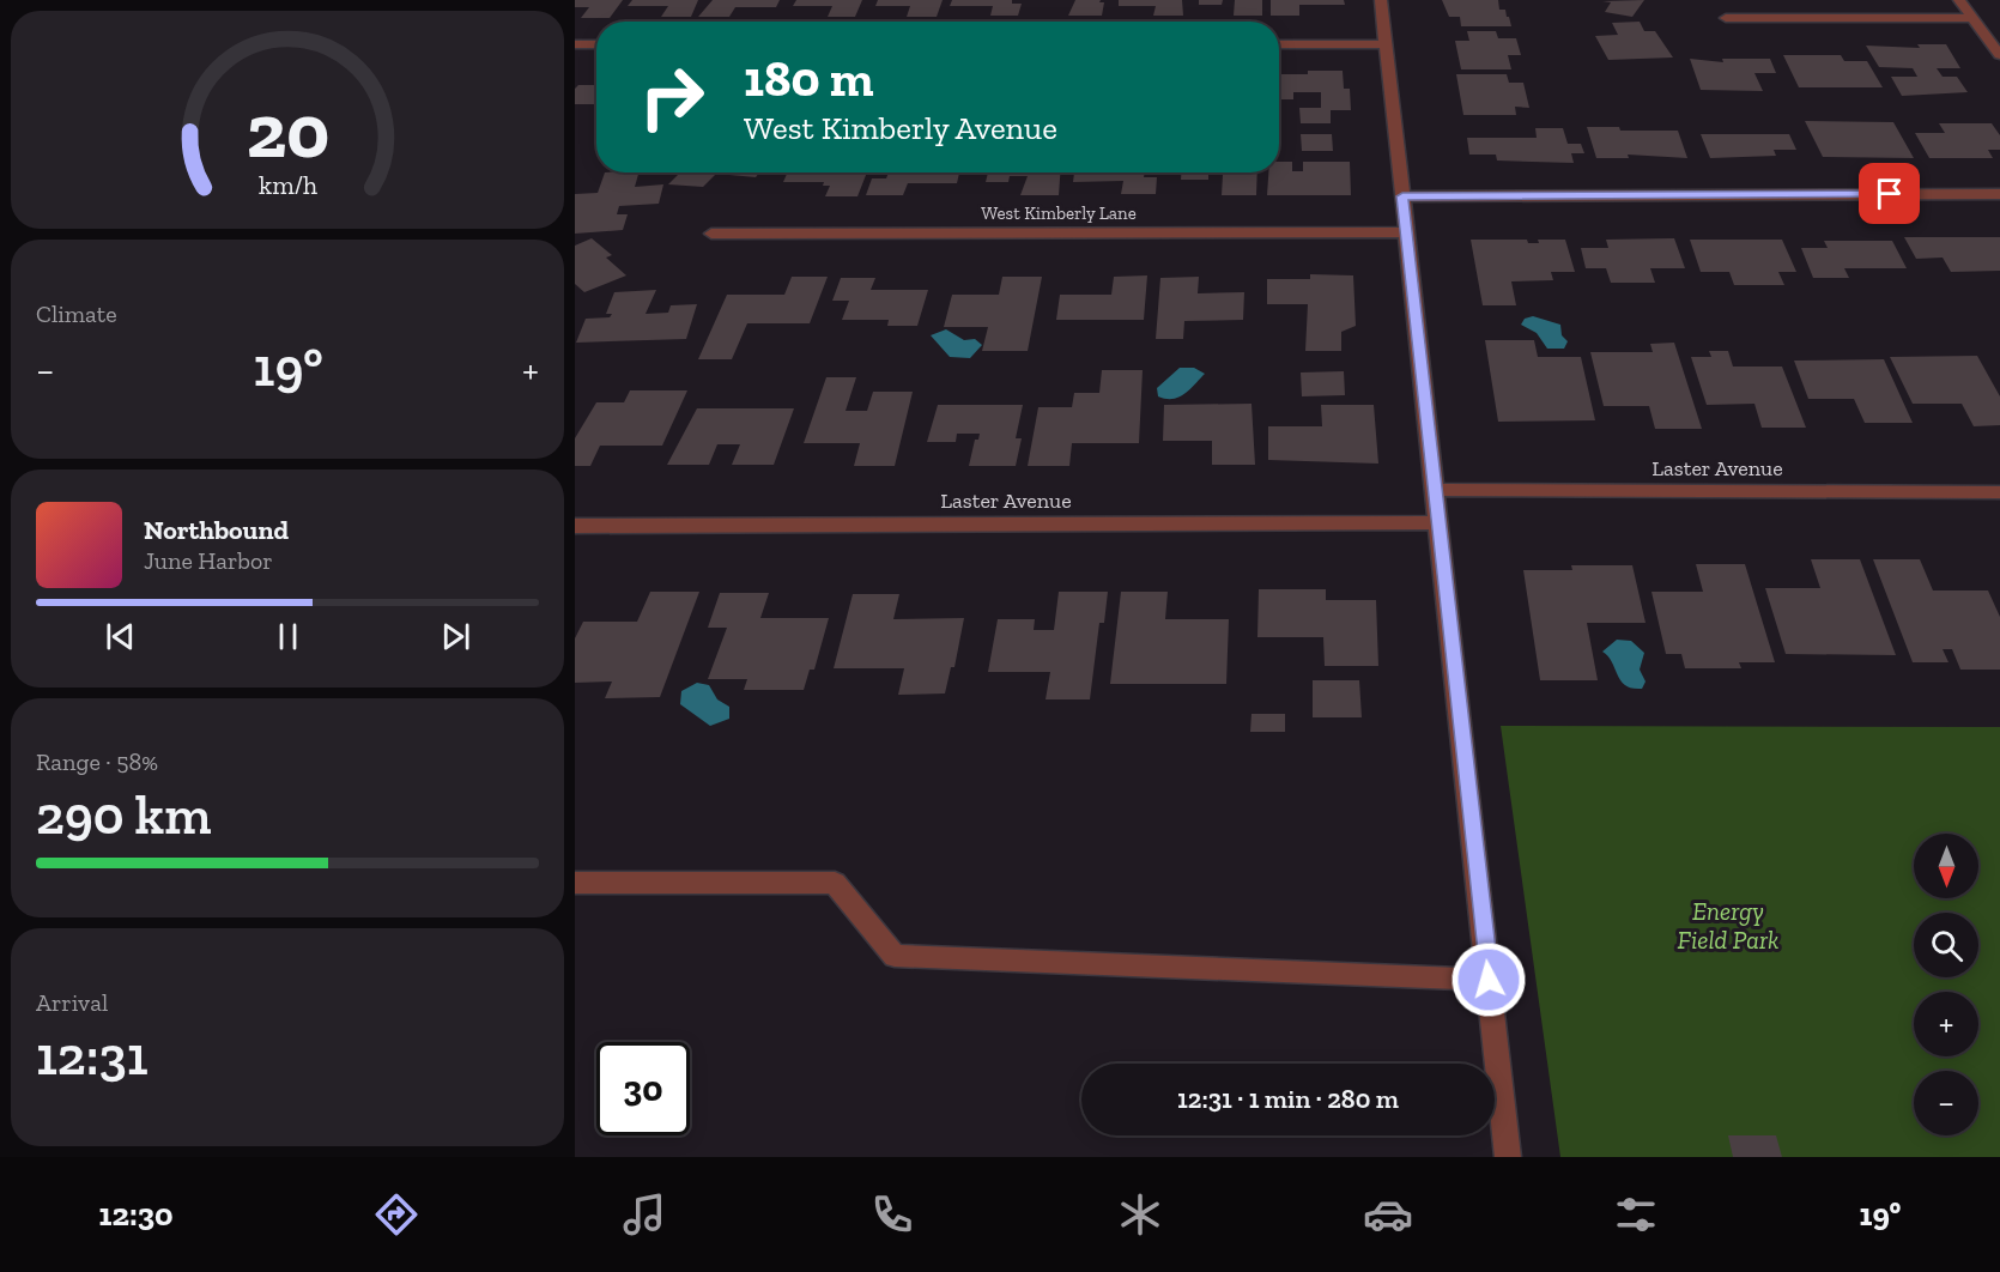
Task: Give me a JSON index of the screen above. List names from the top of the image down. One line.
{"streets":{"street":["West Kimberly Lane","Laster Avenue"]},"parks":["Energy Field Park"],"north":"bottom","page":{"turn":["180 m","West Kimberly Avenue"],"tile":["Climate",["Range · 58%","290 km"],["Arrival","12:31"]],"heat":["−","19°","+"],"song":["Northbound","June Harbor"],"map_buttons":["+","−"],"limit":"30","trip":"12:31 · 1 min · 280 m","tabs":["12:30","19°"],"gauge":["20","km/h"]}}
